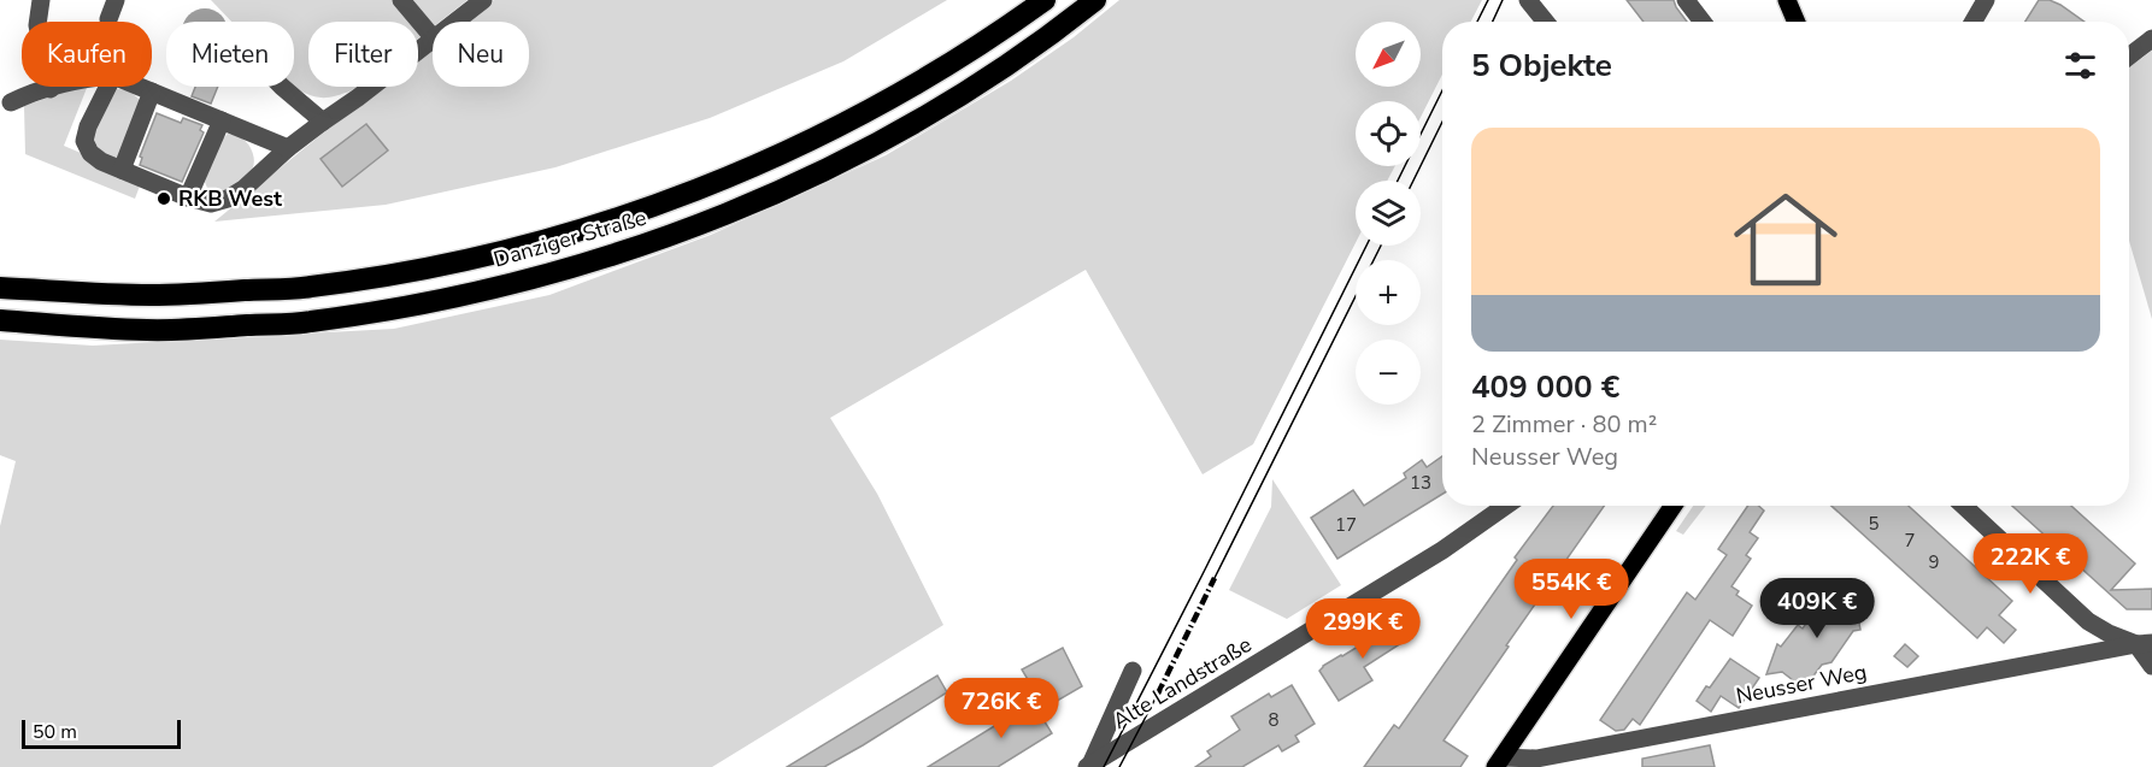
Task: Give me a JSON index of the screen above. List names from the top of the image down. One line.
{"streets":{"highway":["Danziger Straße"],"street":["Alte Landstraße","Neusser Weg"]},"places":["RKB West"],"house_numbers":["13","5","17","7","9","8"],"scale_bar":"50 m","north":"bottom left","page":{"map_buttons":["+","−"],"chip":["Kaufen","Mieten","Filter","Neu"],"heading":"5 Objekte","list":[{"name":"409 000 €","note":"2 Zimmer · 80 m² · Neusser Weg"}],"price":["222K €","554K €","409K €","299K €","726K €"],"scale":"50 m"}}
